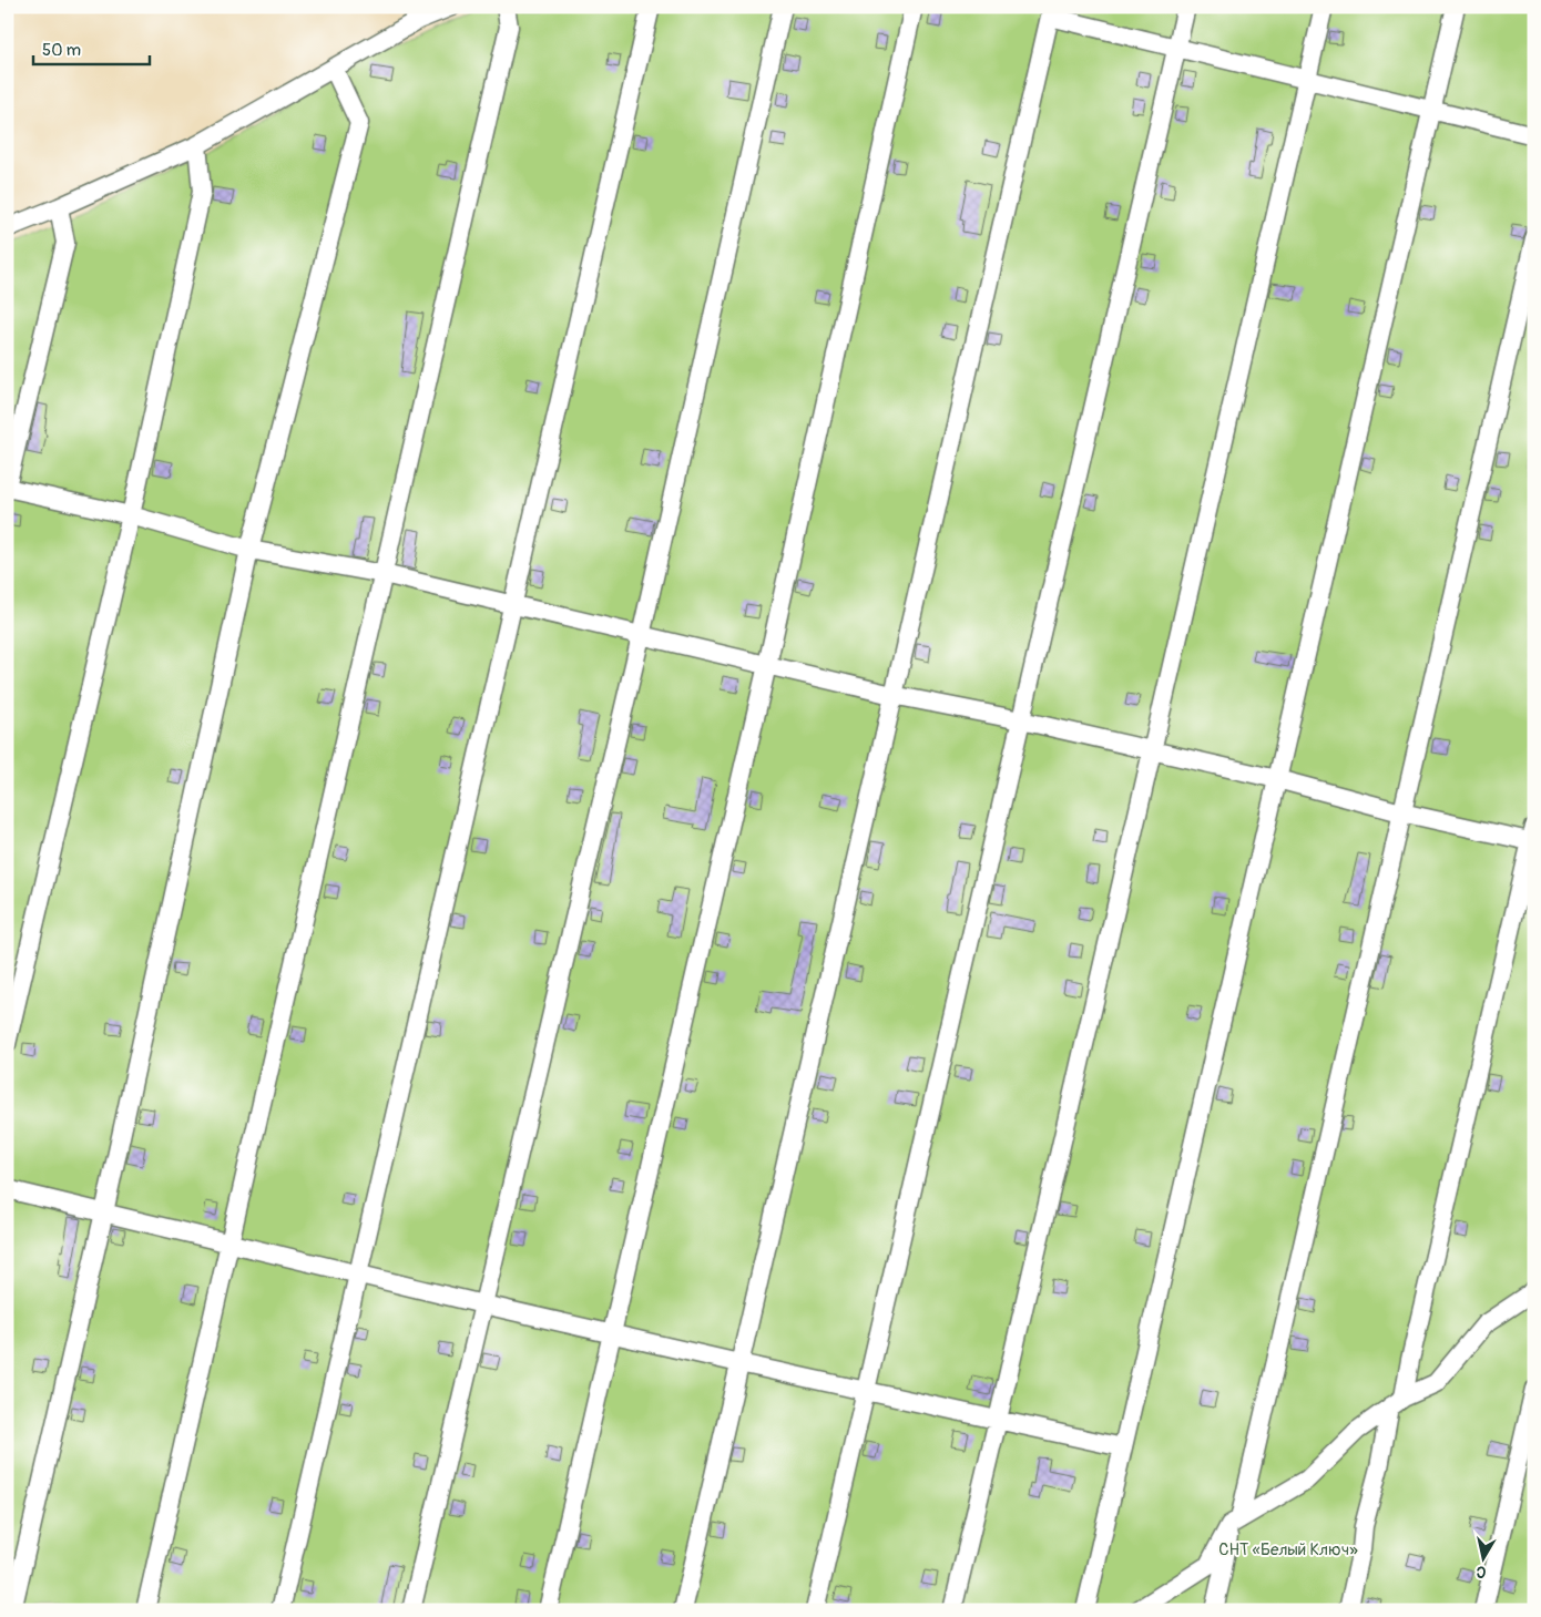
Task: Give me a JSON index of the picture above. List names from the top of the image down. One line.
{"parks":["СНТ «Белый Ключ»"],"scale_bar":"50 m","north":"bottom"}
